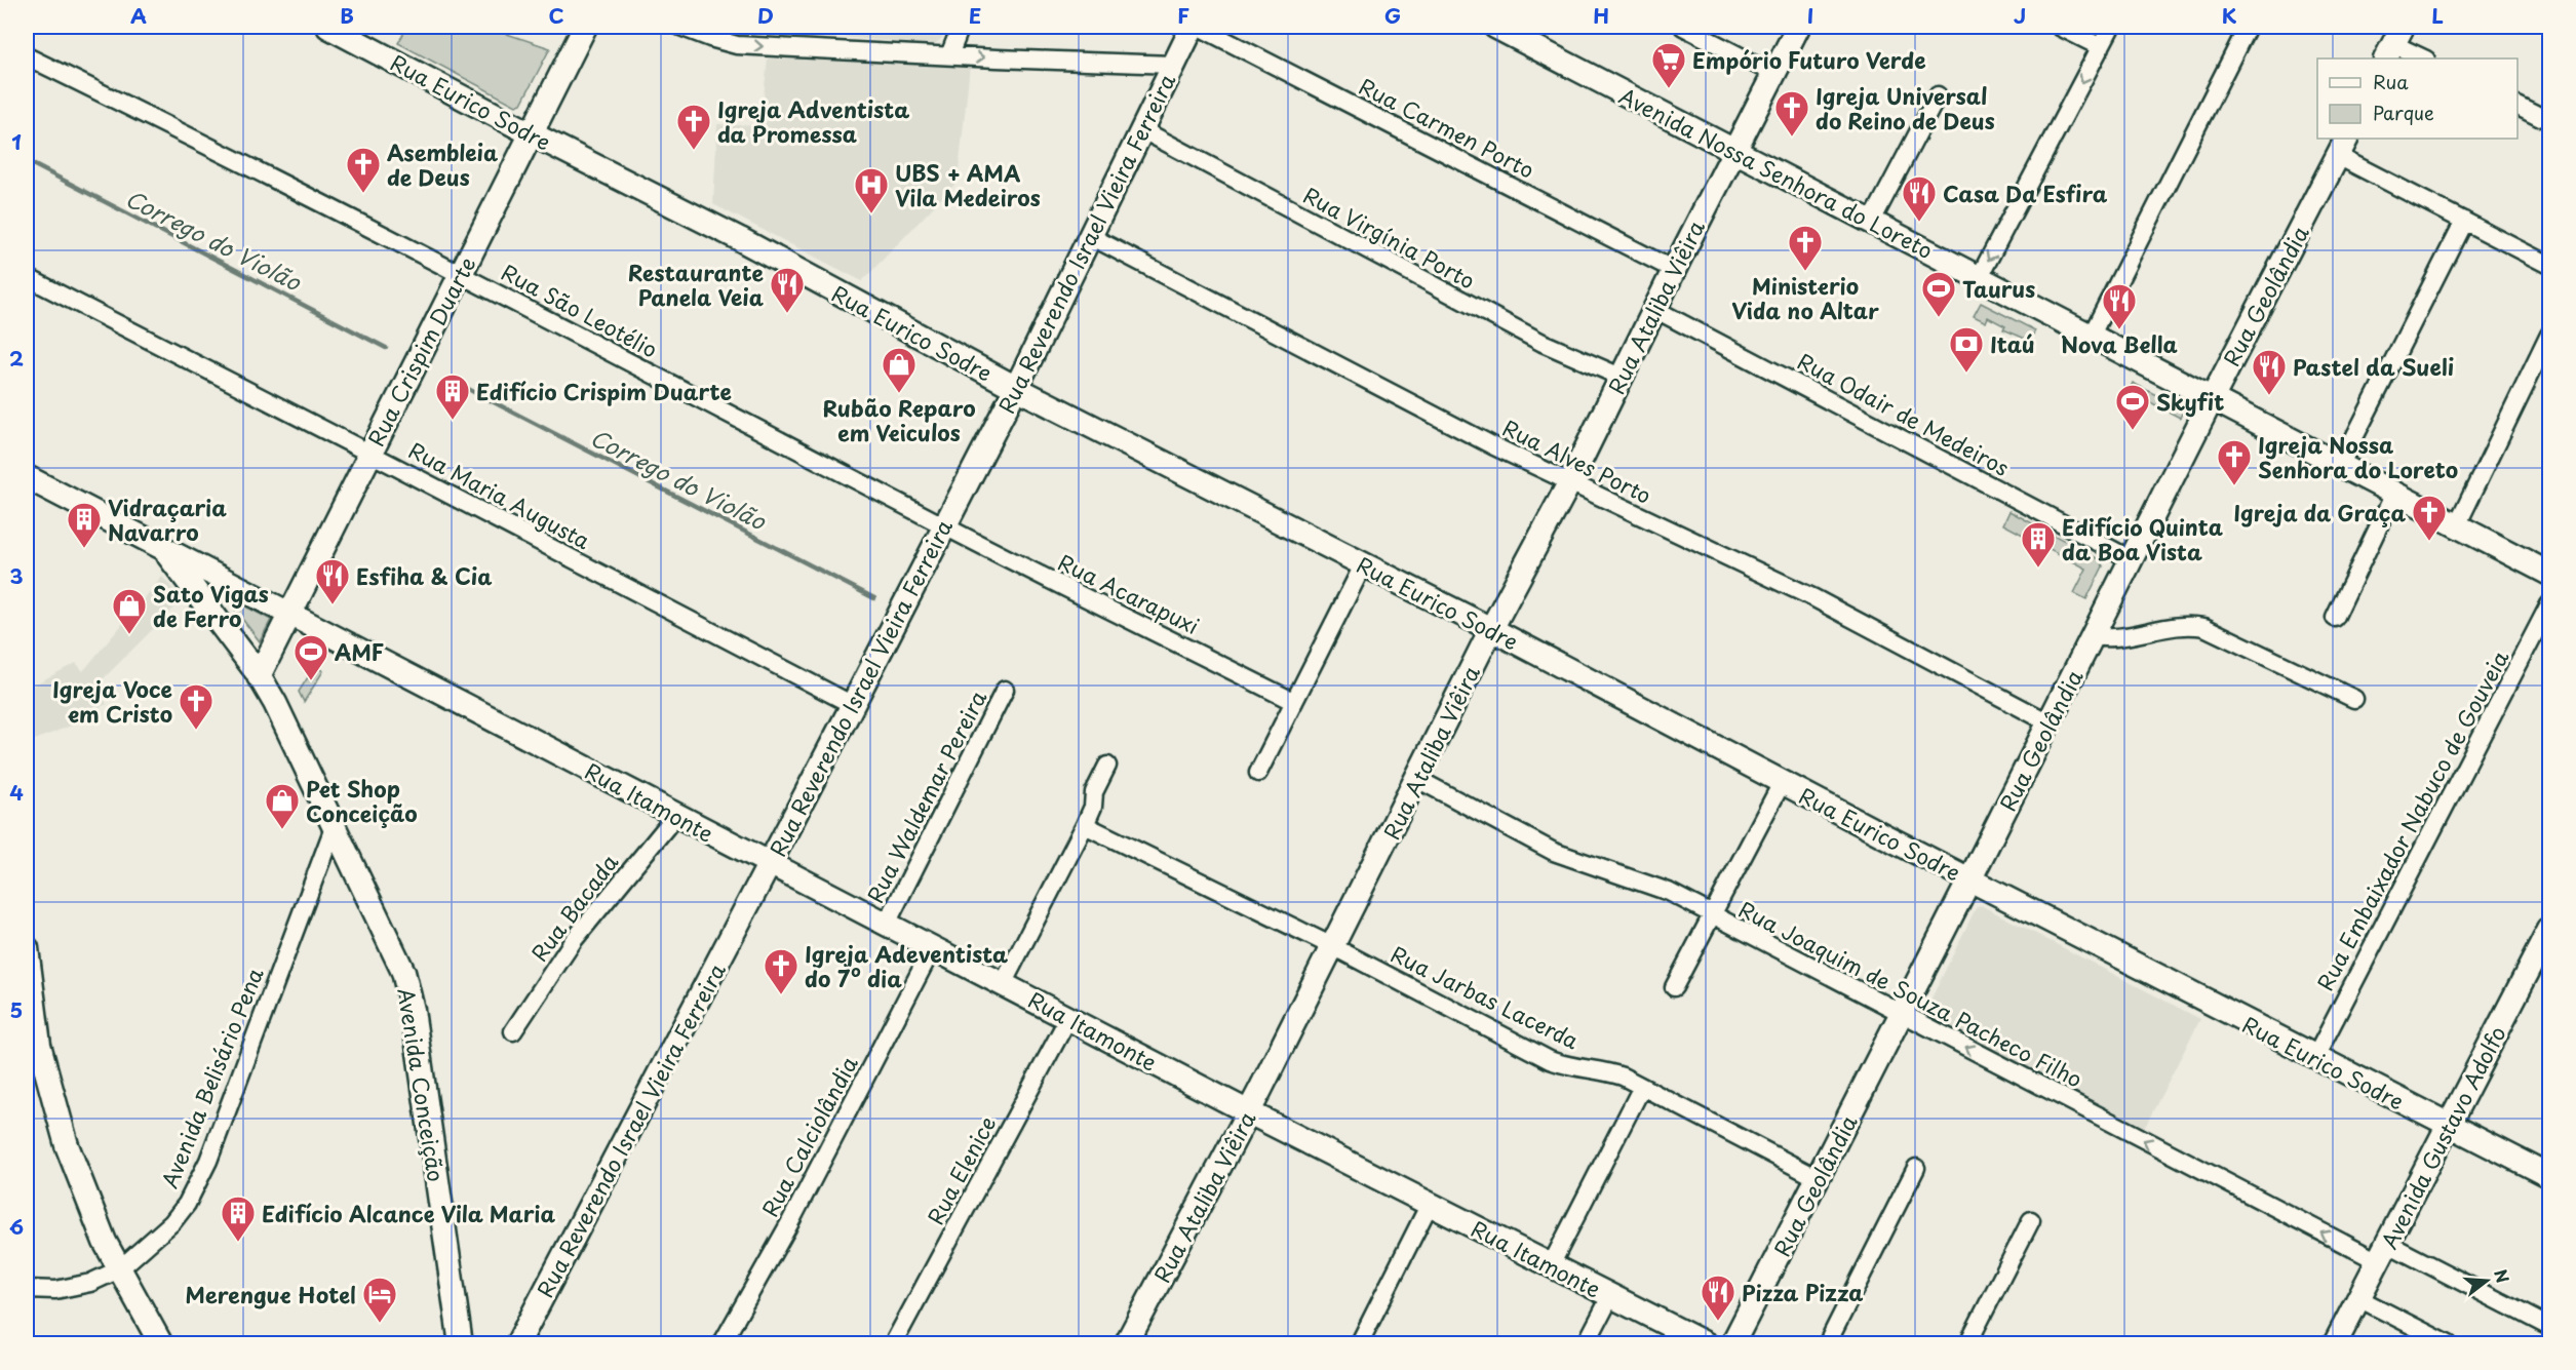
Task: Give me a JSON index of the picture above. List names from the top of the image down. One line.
{"streets":{"street":["Rua Eurico Sodre","Rua Carmen Porto","Avenida Nossa Senhora do Loreto","Rua Virgínia Porto","Rua Reverendo Israel Vieira Ferreira","Rua Geolândia","Rua Ataliba Viêira","Rua São Leotélio","Rua Crispim Duarte","Rua Odair de Medeiros","Rua Alves Porto","Rua Maria Augusta","Rua Acarapuxi","Rua Waldemar Pereira","Rua Itamonte","Rua Embaixador Nabuco de Gouveia","Rua Bacada","Rua Joaquim de Souza Pacheco Filho","Rua Jarbas Lacerda","Avenida Belisário Pena","Avenida Conceição","Rua Calciolândia","Avenida Gustavo Adolfo","Rua Elenice"]},"crossings":[["Rua Eurico Sodre","Rua Reverendo Israel Vieira Ferreira"],["Rua Eurico Sodre","Rua Geolândia"],["Rua Eurico Sodre","Rua Ataliba Viêira"],["Rua Eurico Sodre","Rua Crispim Duarte"],["Rua Eurico Sodre","Rua Embaixador Nabuco de Gouveia"],["Rua Eurico Sodre","Avenida Gustavo Adolfo"],["Rua Carmen Porto","Rua Ataliba Viêira"],["Avenida Nossa Senhora do Loreto","Rua Geolândia"],["Avenida Nossa Senhora do Loreto","Rua Ataliba Viêira"],["Rua Virgínia Porto","Rua Reverendo Israel Vieira Ferreira"],["Rua Virgínia Porto","Rua Ataliba Viêira"],["Rua Reverendo Israel Vieira Ferreira","Rua São Leotélio"],["Rua Reverendo Israel Vieira Ferreira","Rua Alves Porto"],["Rua Reverendo Israel Vieira Ferreira","Rua Maria Augusta"],["Rua Reverendo Israel Vieira Ferreira","Rua Acarapuxi"],["Rua Reverendo Israel Vieira Ferreira","Rua Itamonte"],["Rua Geolândia","Rua Odair de Medeiros"],["Rua Geolândia","Rua Alves Porto"],["Rua Geolândia","Rua Joaquim de Souza Pacheco Filho"],["Rua Geolândia","Rua Jarbas Lacerda"],["Rua Ataliba Viêira","Rua Odair de Medeiros"],["Rua Ataliba Viêira","Rua Alves Porto"],["Rua Ataliba Viêira","Rua Itamonte"],["Rua Ataliba Viêira","Rua Joaquim de Souza Pacheco Filho"],["Rua Ataliba Viêira","Rua Jarbas Lacerda"],["Rua São Leotélio","Rua Crispim Duarte"],["Rua São Leotélio","Rua Acarapuxi"],["Rua Crispim Duarte","Rua Maria Augusta"],["Rua Crispim Duarte","Rua Itamonte"],["Rua Crispim Duarte","Avenida Conceição"],["Rua Waldemar Pereira","Rua Itamonte"],["Rua Itamonte","Rua Bacada"],["Rua Itamonte","Avenida Conceição"],["Rua Itamonte","Rua Calciolândia"],["Rua Itamonte","Rua Elenice"],["Rua Joaquim de Souza Pacheco Filho","Avenida Gustavo Adolfo"],["Avenida Belisário Pena","Avenida Conceição"]],"one_way":["Rua Joaquim de Souza Pacheco Filho"],"water":["Corrego do Violão"],"places":{"supermarket":["Empório Futuro Verde"],"church":["Igreja Universal do Reino de Deus","Igreja Adventista da Promessa","Asembleia de Deus","Ministerio Vida no Altar","Igreja Nossa Senhora do Loreto","Igreja da Graça","Igreja Voce em Cristo","Igreja Adeventista do 7º dia"],"hospital":["UBS + AMA Vila Medeiros"],"restaurant":["Casa Da Esfira","Restaurante Panela Veia","Nova Bella","Pastel da Sueli","Esfiha & Cia","Pizza Pizza"],"sports":["Taurus","Skyfit","AMF"],"bank":["Itaú"],"shop":["Rubão Reparo em Veiculos","Sato Vigas de Ferro","Pet Shop Conceição"],"building":["Edifício Crispim Duarte","Vidraçaria Navarro","Edifício Quinta da Boa Vista","Edifício Alcance Vila Maria"],"hotel":["Merengue Hotel"]},"legend":["Rua","Parque"],"north":"right","grid":{"columns":["A","B","C","D","E","F","G","H","I","J","K","L"],"rows":["1","2","3","4","5","6"]}}
